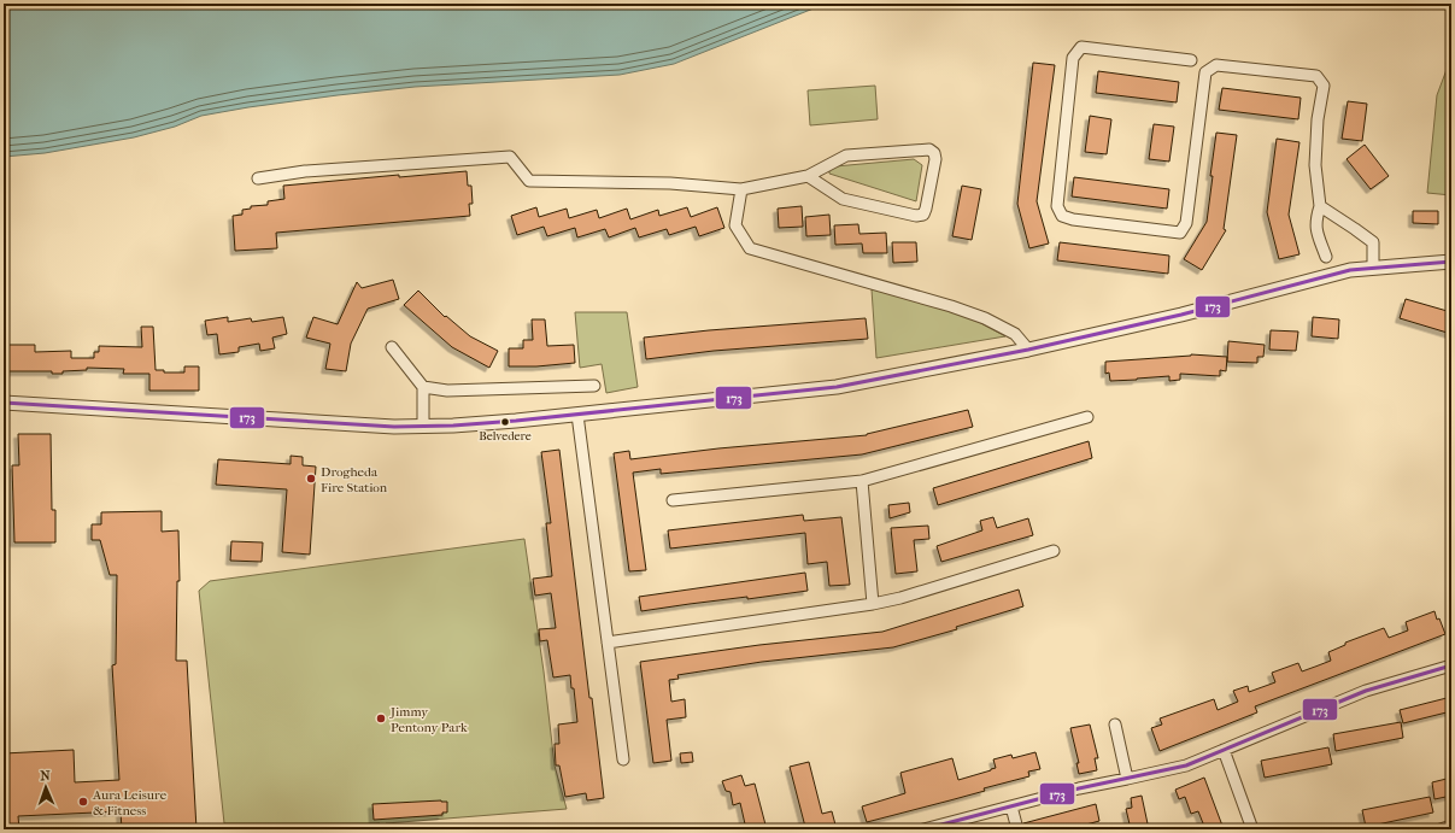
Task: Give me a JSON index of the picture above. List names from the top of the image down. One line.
{"places":["Belvedere","Drogheda Fire Station","Jimmy Pentony Park","Aura Leisure & Fitness"],"lines":["transit line 173"],"north":"top"}
